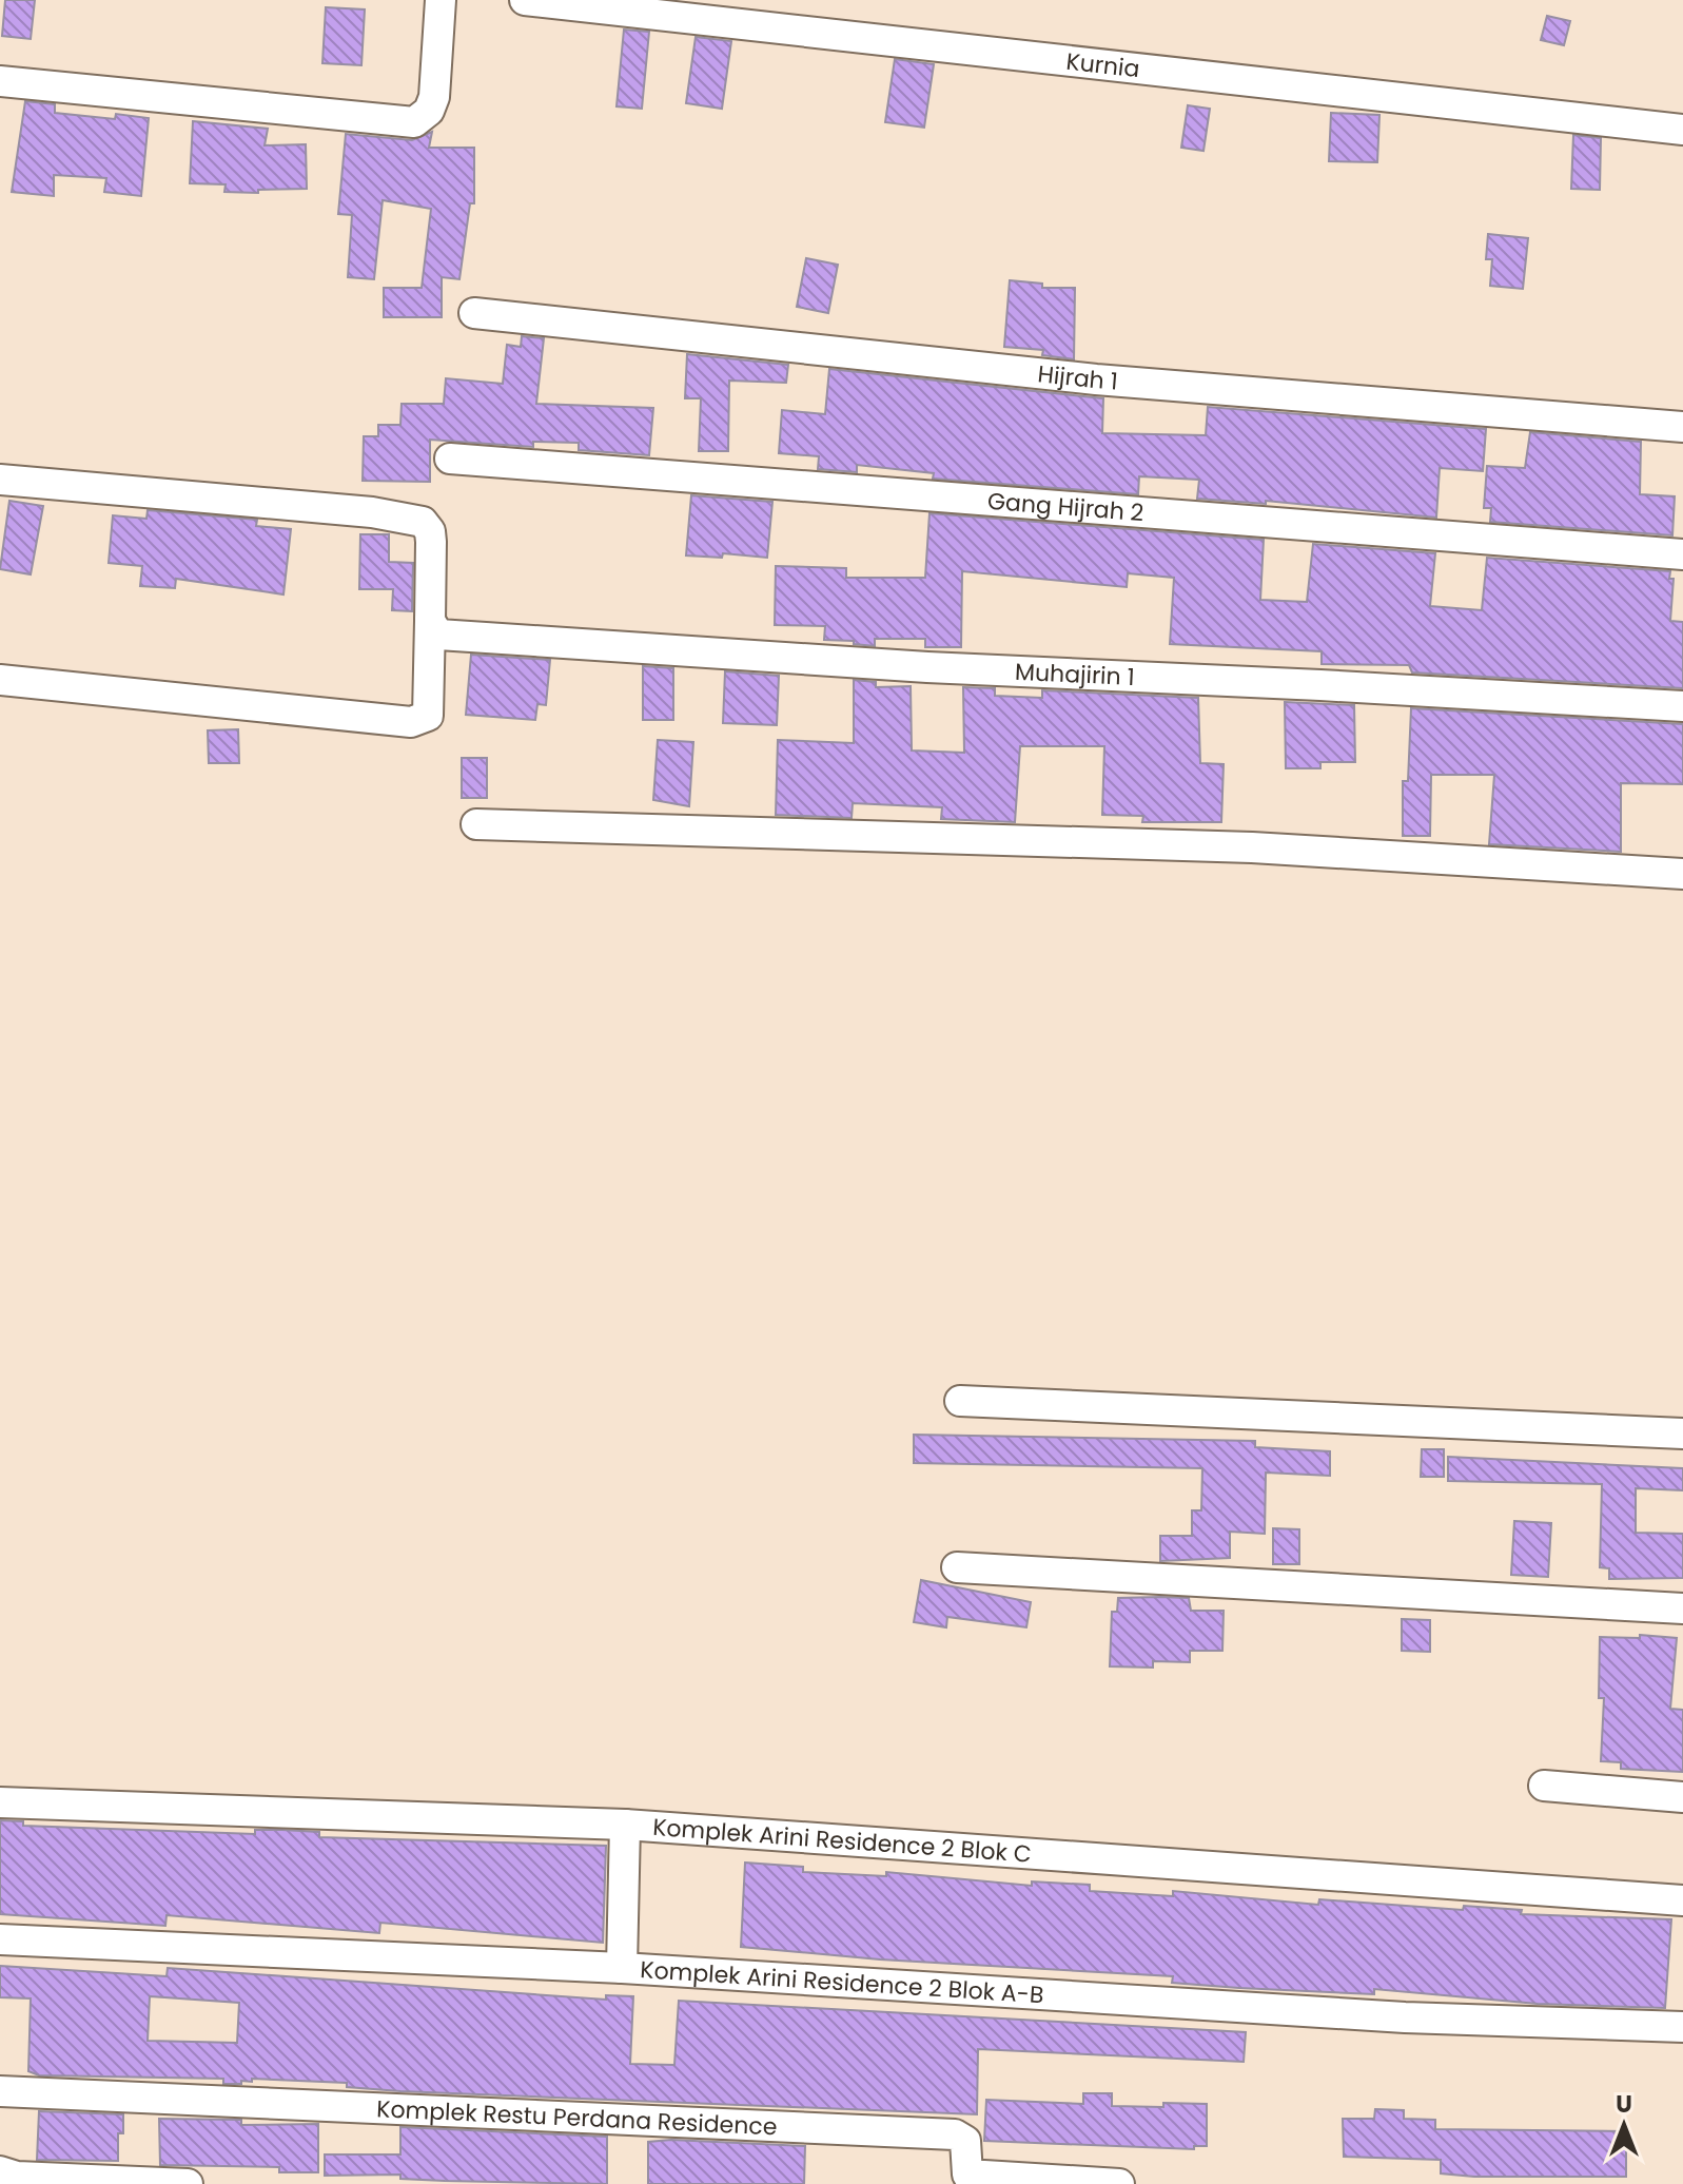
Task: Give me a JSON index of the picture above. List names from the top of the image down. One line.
{"streets":{"street":["Kurnia","Hijrah 1","Gang Hijrah 2","Muhajirin 1","Komplek Arini Residence 2 Blok C","Komplek Arini Residence 2 Blok A-B","Komplek Restu Perdana Residence"]},"north":"top"}
